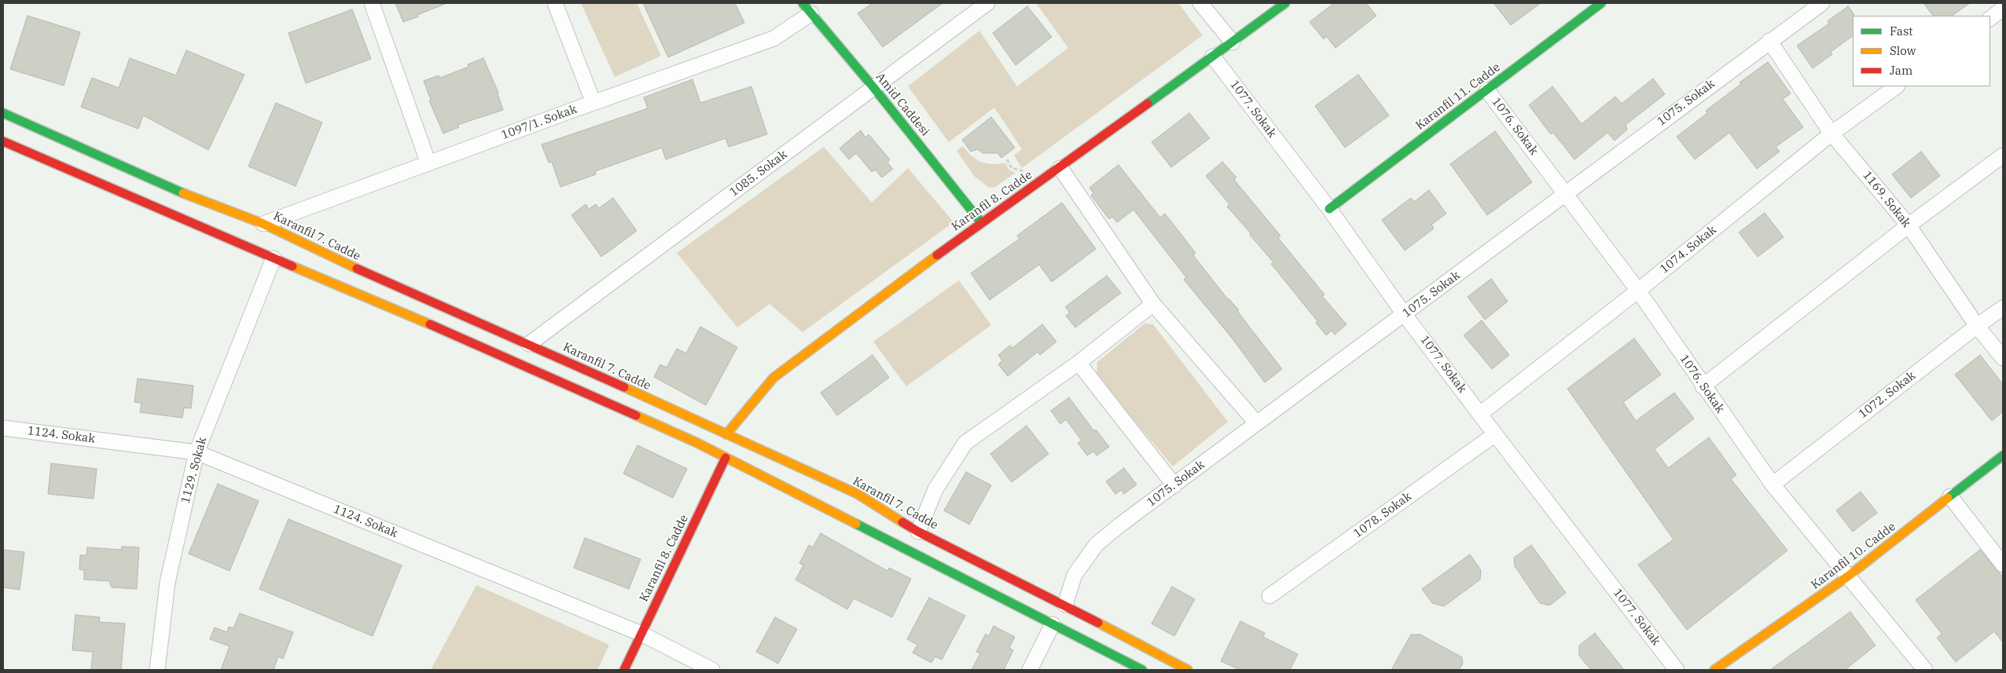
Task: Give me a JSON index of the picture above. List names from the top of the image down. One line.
{"streets":{"street":["Karanfil 11. Cadde","1075. Sokak","Amid Caddesi","1077. Sokak","1097/1. Sokak","1076. Sokak","1085. Sokak","1169. Sokak","Karanfil 8. Cadde","Karanfil 7. Cadde","1074. Sokak","1072. Sokak","1124. Sokak","1129. Sokak","1078. Sokak","Karanfil 10. Cadde"]},"crossings":[["Karanfil 11. Cadde","1077. Sokak"],["Karanfil 11. Cadde","1076. Sokak"],["1075. Sokak","1077. Sokak"],["1075. Sokak","1076. Sokak"],["1075. Sokak","1169. Sokak"],["1075. Sokak","Karanfil 7. Cadde"],["Amid Caddesi","1097/1. Sokak"],["Amid Caddesi","1085. Sokak"],["Amid Caddesi","Karanfil 8. Cadde"],["1077. Sokak","Karanfil 8. Cadde"],["1077. Sokak","1074. Sokak"],["1077. Sokak","1078. Sokak"],["1097/1. Sokak","Karanfil 7. Cadde"],["1076. Sokak","1074. Sokak"],["1076. Sokak","1072. Sokak"],["1076. Sokak","Karanfil 10. Cadde"],["1085. Sokak","Karanfil 7. Cadde"],["1169. Sokak","1074. Sokak"],["1169. Sokak","1072. Sokak"],["Karanfil 8. Cadde","Karanfil 7. Cadde"],["Karanfil 8. Cadde","1124. Sokak"],["1124. Sokak","1129. Sokak"]],"legend":["Fast","Slow","Jam"]}
